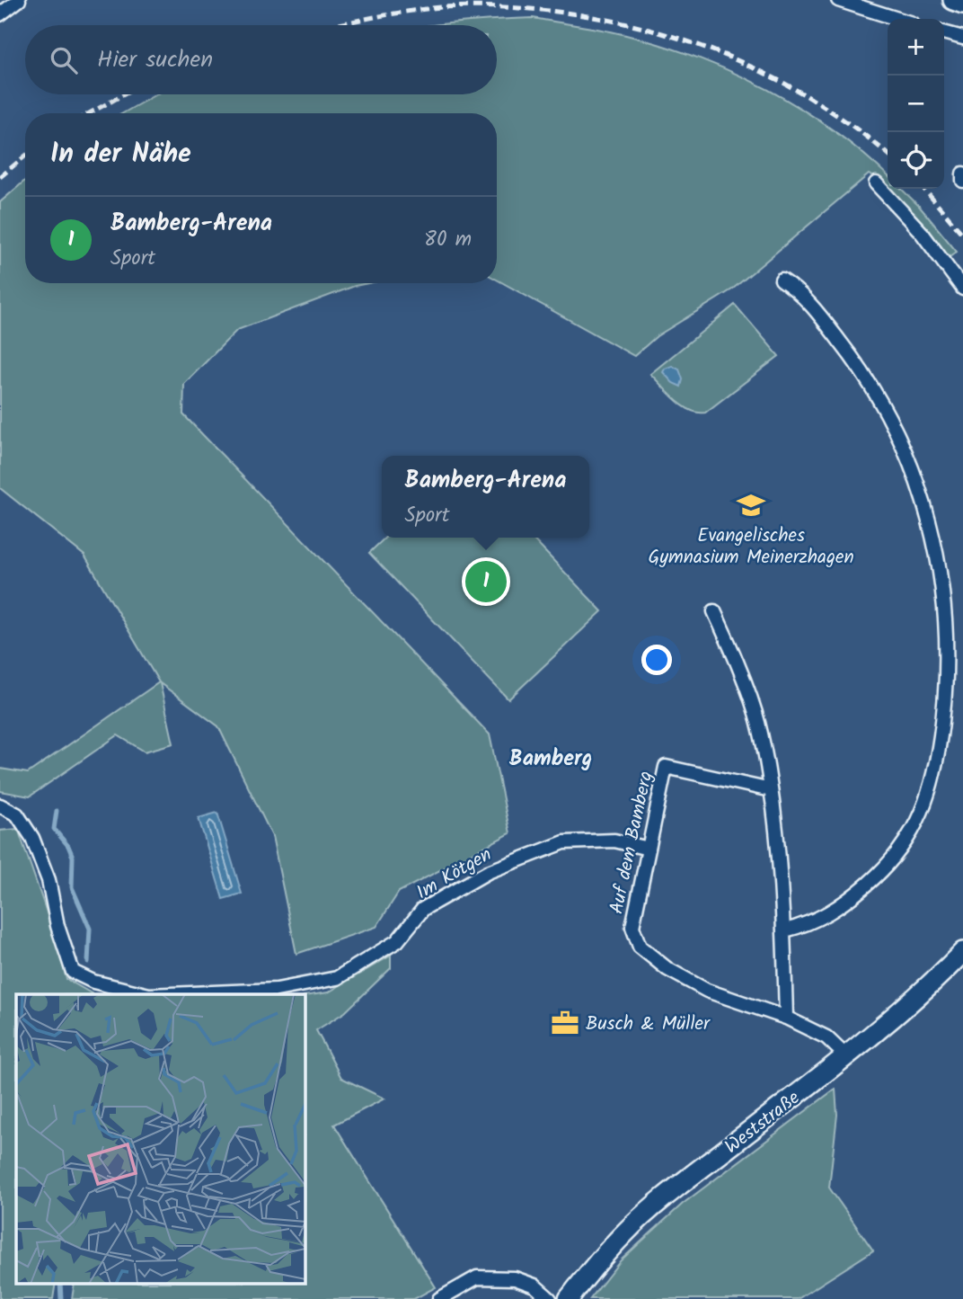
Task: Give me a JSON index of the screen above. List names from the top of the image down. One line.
{"streets":{"main road":["Weststraße"],"street":["Auf dem Bamberg","Im Kötgen"]},"crossings":[["Auf dem Bamberg","Im Kötgen"],["Auf dem Bamberg","Weststraße"]],"districts":["Bamberg"],"places":{"school or university":["Evangelisches Gymnasium Meinerzhagen"],"office":["Busch & Müller"]},"page":{"map_buttons":["+","−"],"search":"Hier suchen","heading":"In der Nähe","list":[{"mark":"1","name":"Bamberg-Arena","note":"Sport","value":"80 m"}],"popup":["Bamberg-Arena","Sport"],"pins":"1"}}
